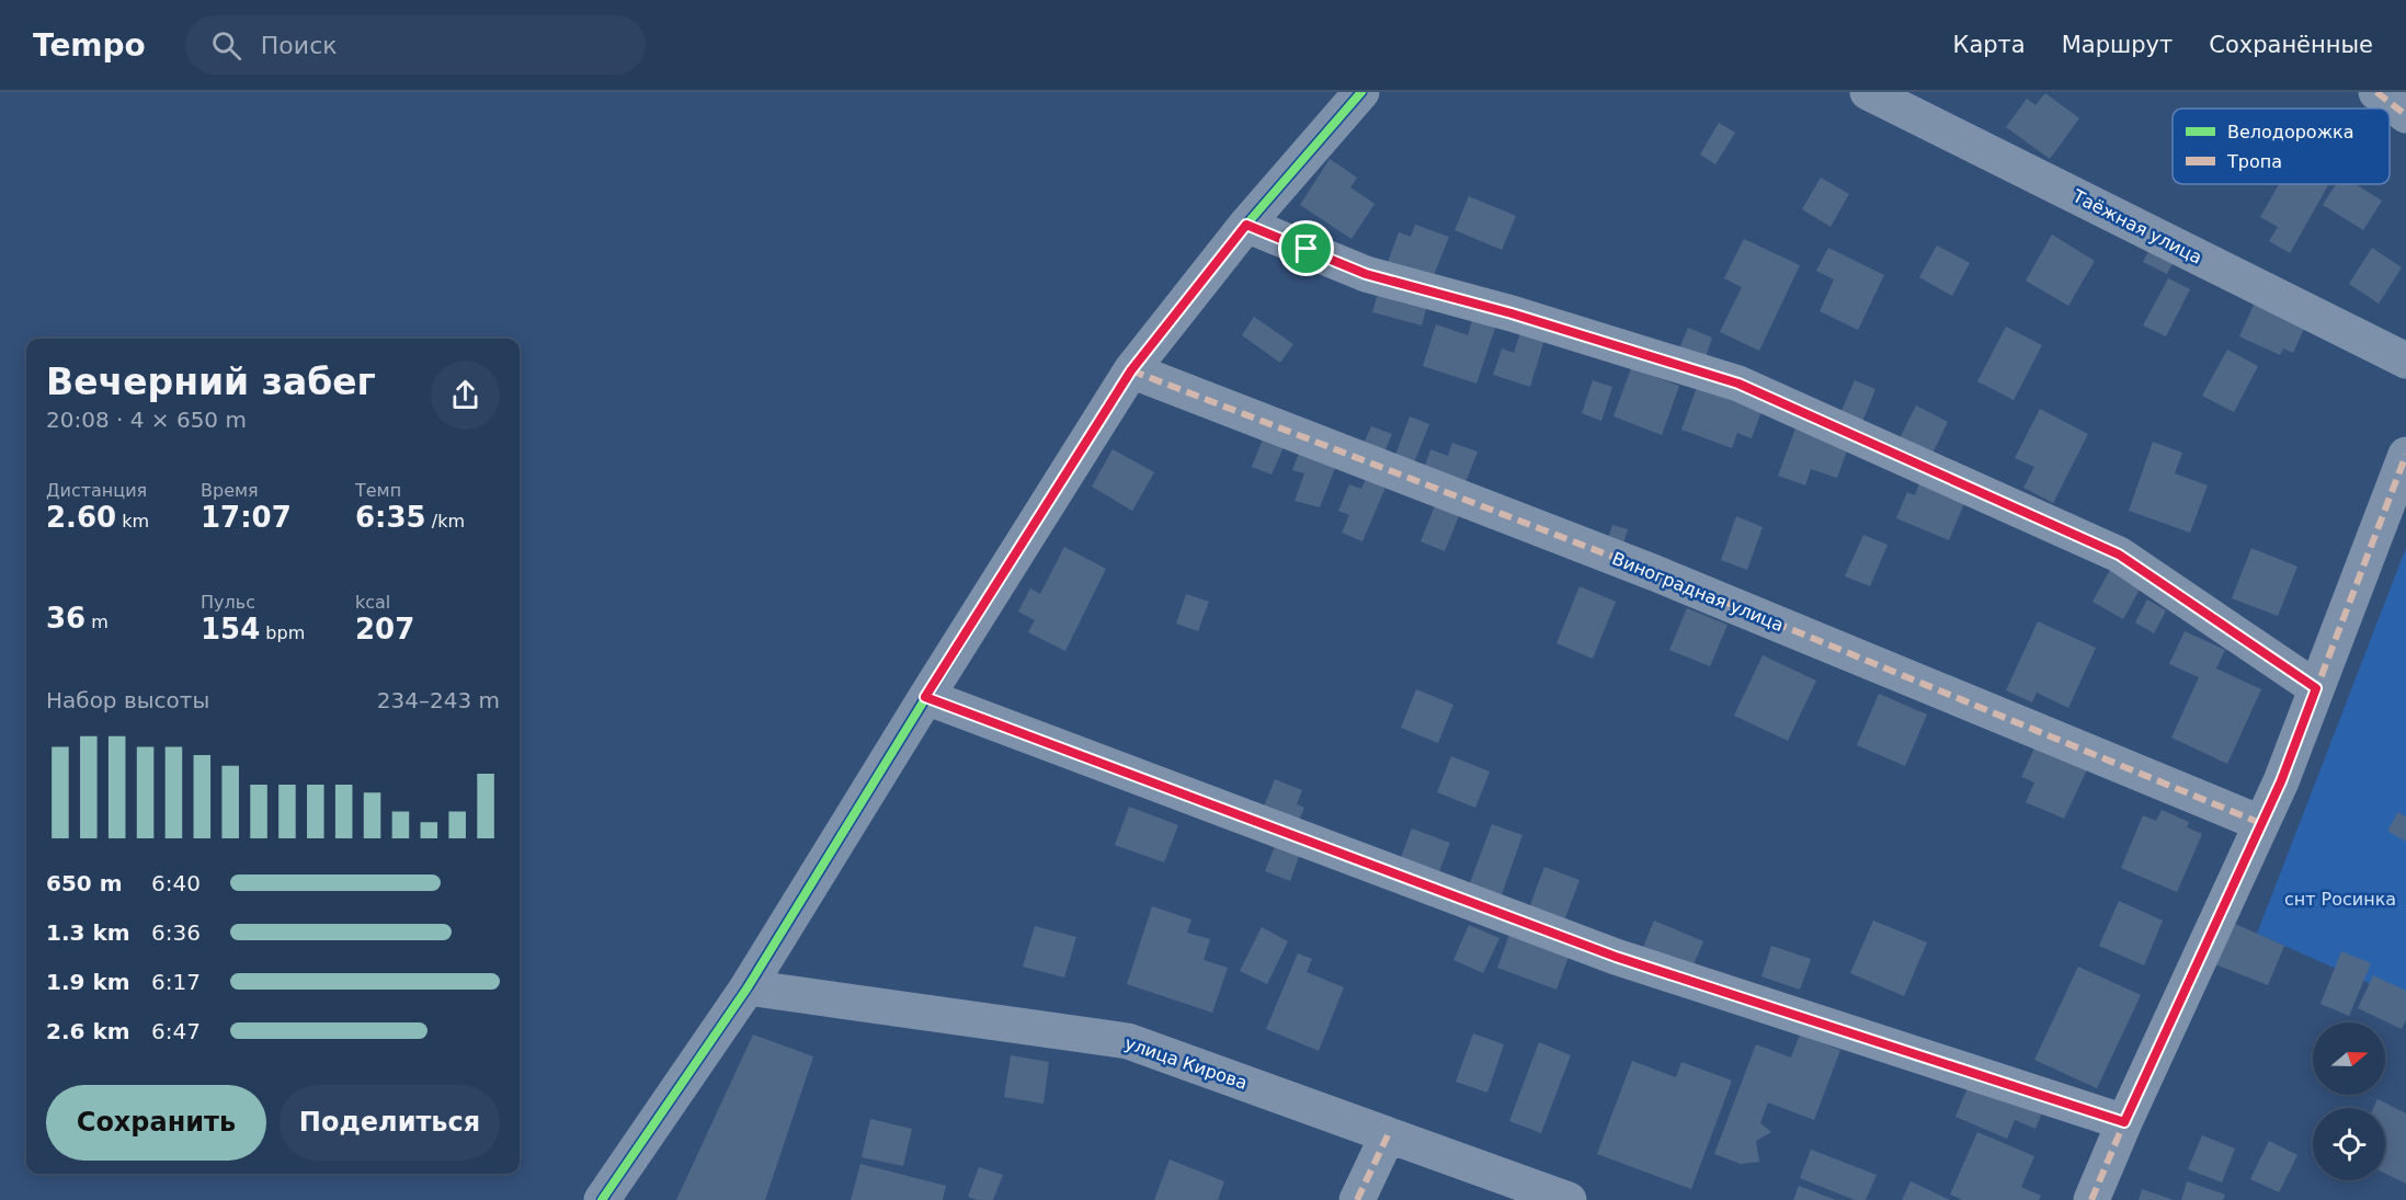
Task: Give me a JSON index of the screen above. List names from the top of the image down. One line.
{"streets":{"street":["Таёжная улица","Виноградная улица","улица Кирова"]},"parks":["снт Росинка"],"legend":["Велодорожка","Тропа"],"north":"right","page":{"header":"Tempo","search":"Поиск","nav":["Карта","Маршрут","Сохранённые"],"heading":["Вечерний забег","20:08 · 4 × 650 m"],"stats":[["Дистанция","2.60 km"],["Время","17:07"],["Темп","6:35 /km"],["36 m"],["Пульс","154 bpm"],["kcal","207"]],"chart":["Набор высоты","234–243 m"],"list":[{"name":"650 m","note":"6:40"},{"name":"1.3 km","note":"6:36"},{"name":"1.9 km","note":"6:17"},{"name":"2.6 km","note":"6:47"}],"buttons":["Сохранить","Поделиться"]}}
